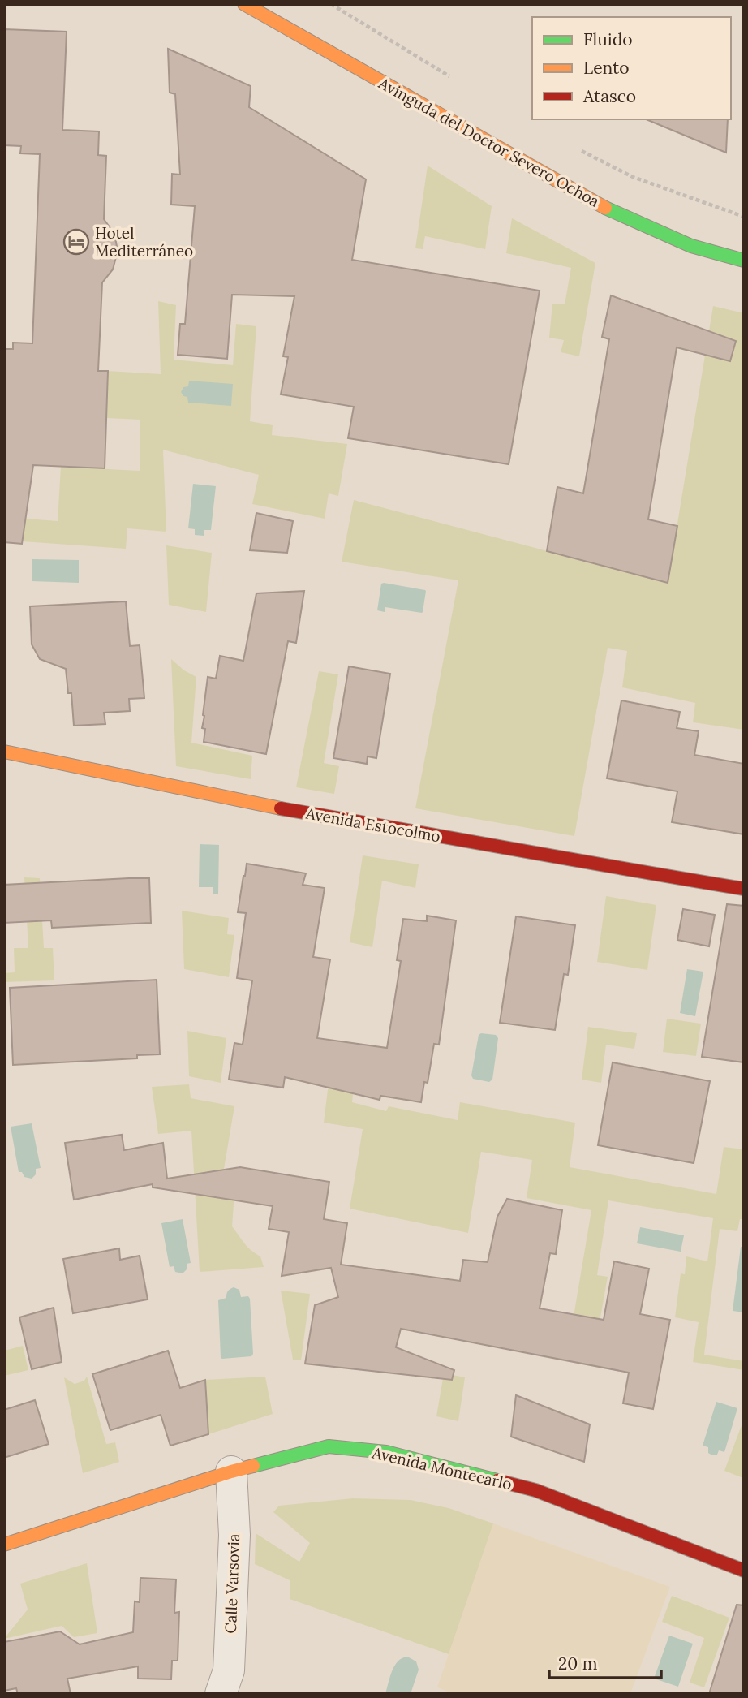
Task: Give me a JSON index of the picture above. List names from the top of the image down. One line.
{"streets":{"street":["Avinguda del Doctor Severo Ochoa","Avenida Estocolmo","Avenida Montecarlo","Calle Varsovia"]},"crossings":[["Avenida Montecarlo","Calle Varsovia"]],"places":{"hotel":["Hotel Mediterráneo"]},"legend":["Fluido","Lento","Atasco"],"scale_bar":"20 m"}
